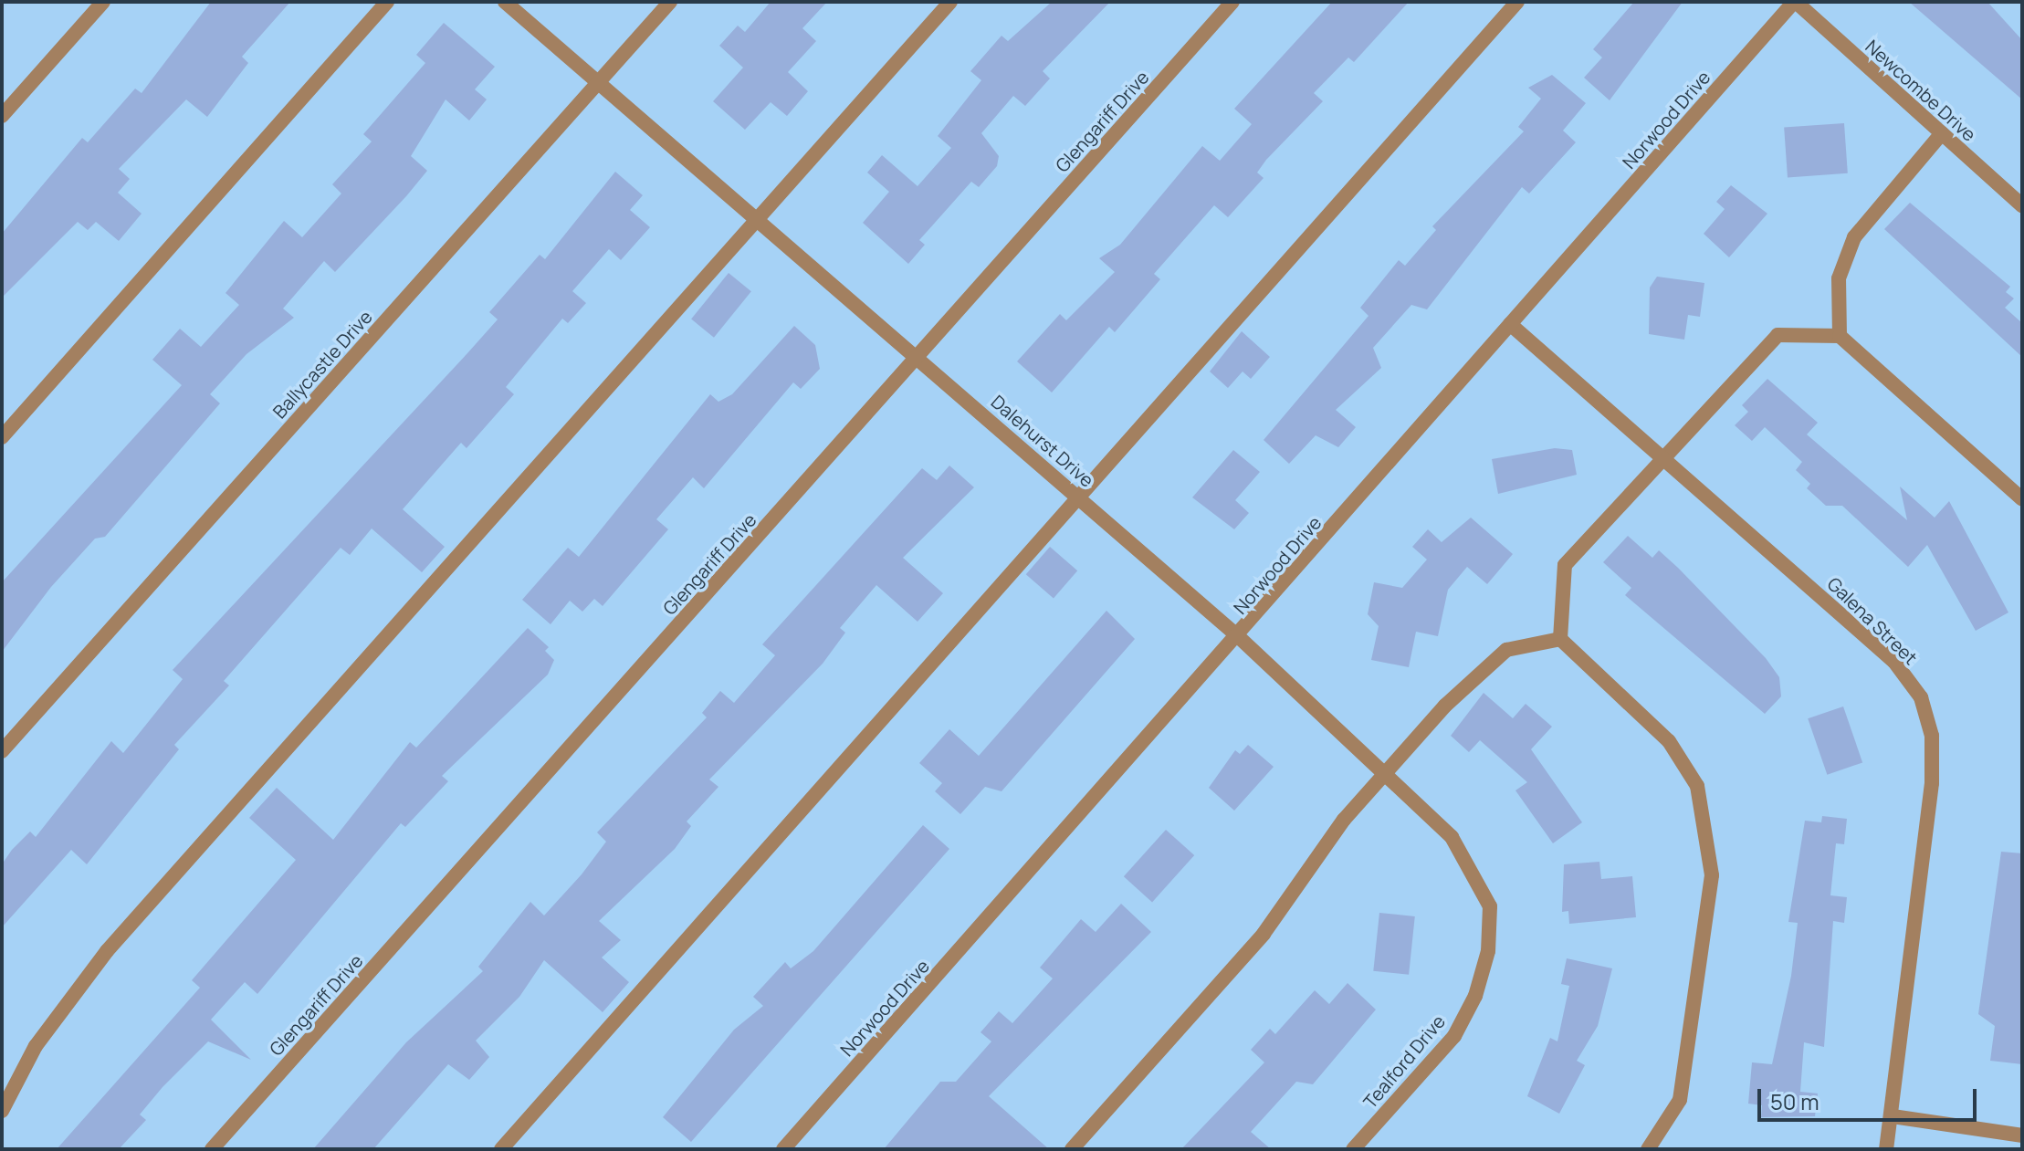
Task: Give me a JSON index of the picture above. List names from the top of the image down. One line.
{"streets":{"street":["Newcombe Drive","Norwood Drive","Glengariff Drive","Ballycastle Drive","Dalehurst Drive","Galena Street","Tealford Drive"]},"crossings":[["Newcombe Drive","Norwood Drive"],["Norwood Drive","Dalehurst Drive"],["Norwood Drive","Galena Street"],["Glengariff Drive","Dalehurst Drive"],["Ballycastle Drive","Dalehurst Drive"],["Dalehurst Drive","Tealford Drive"]],"scale_bar":"50 m"}
